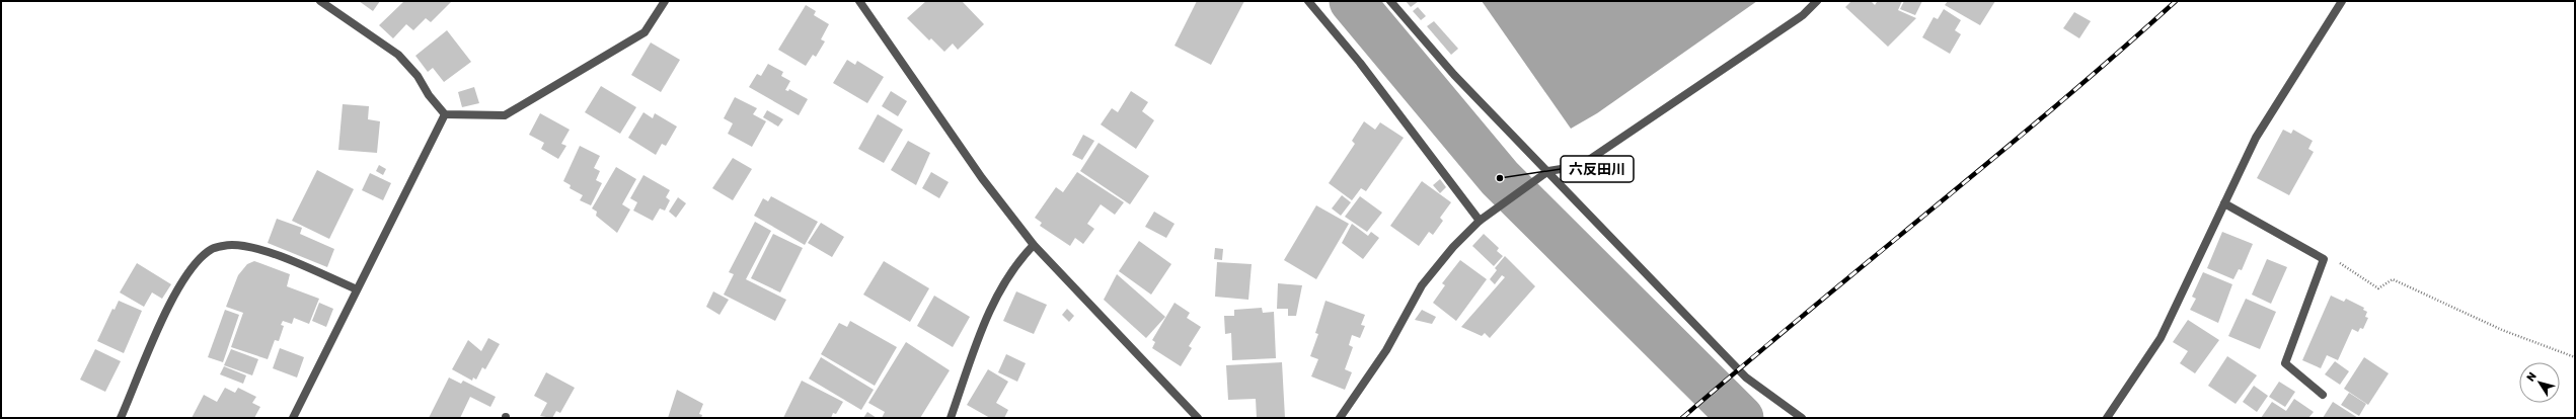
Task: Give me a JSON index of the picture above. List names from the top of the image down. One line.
{"places":["六反田川"],"north":"top left"}
